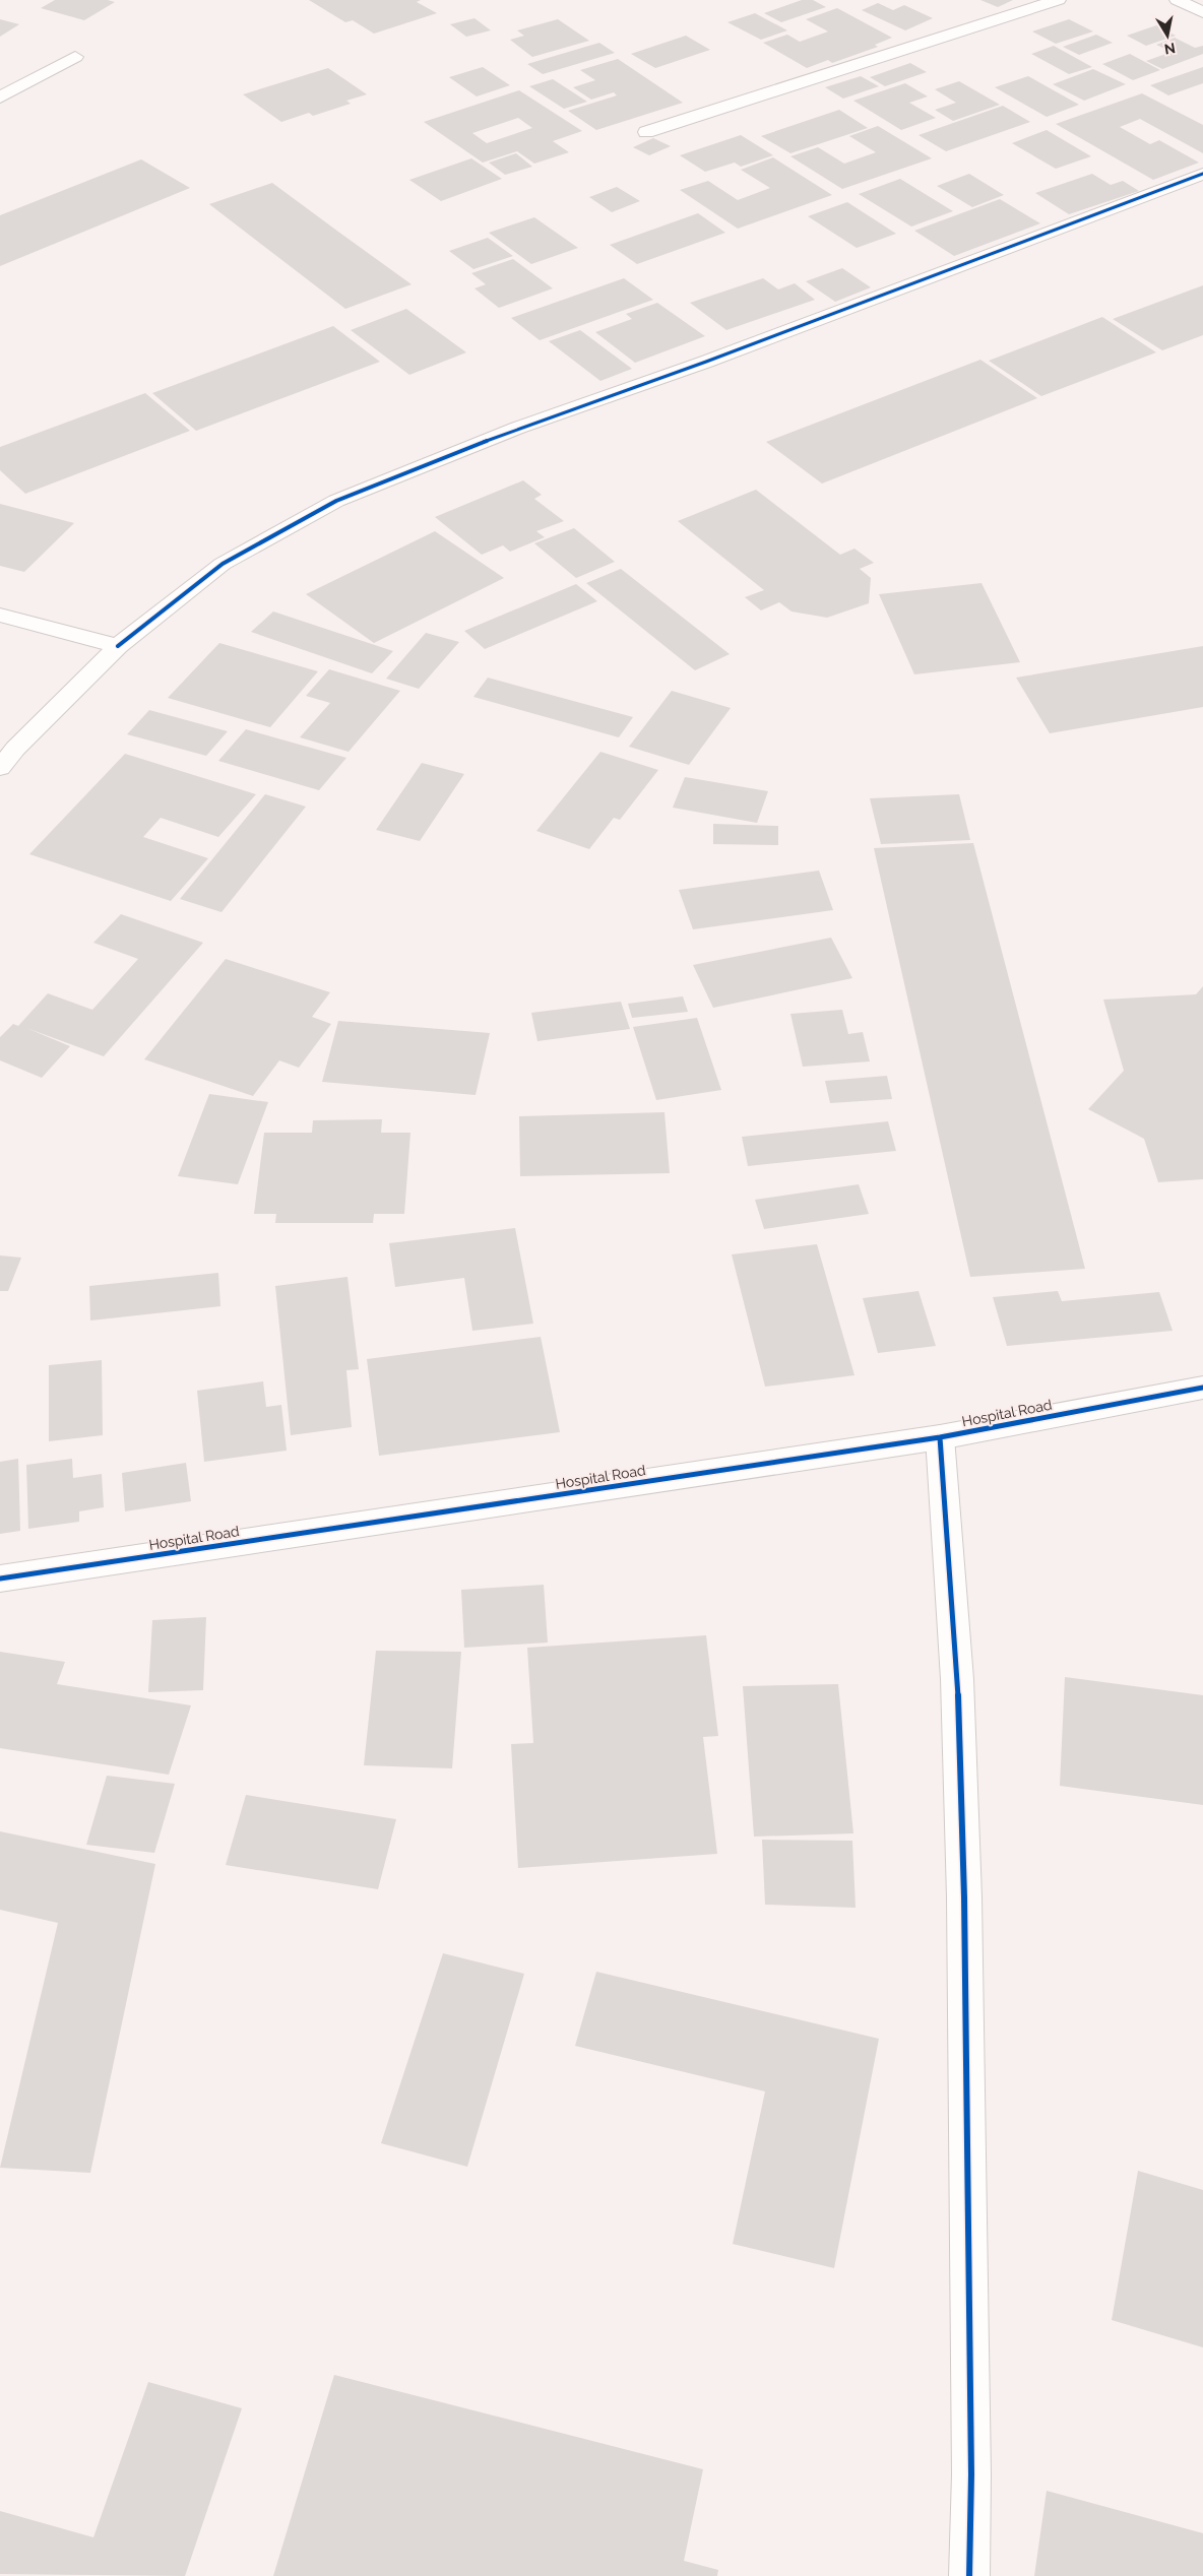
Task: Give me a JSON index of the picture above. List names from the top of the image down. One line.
{"streets":{"street":["Hospital Road"]},"north":"bottom"}
